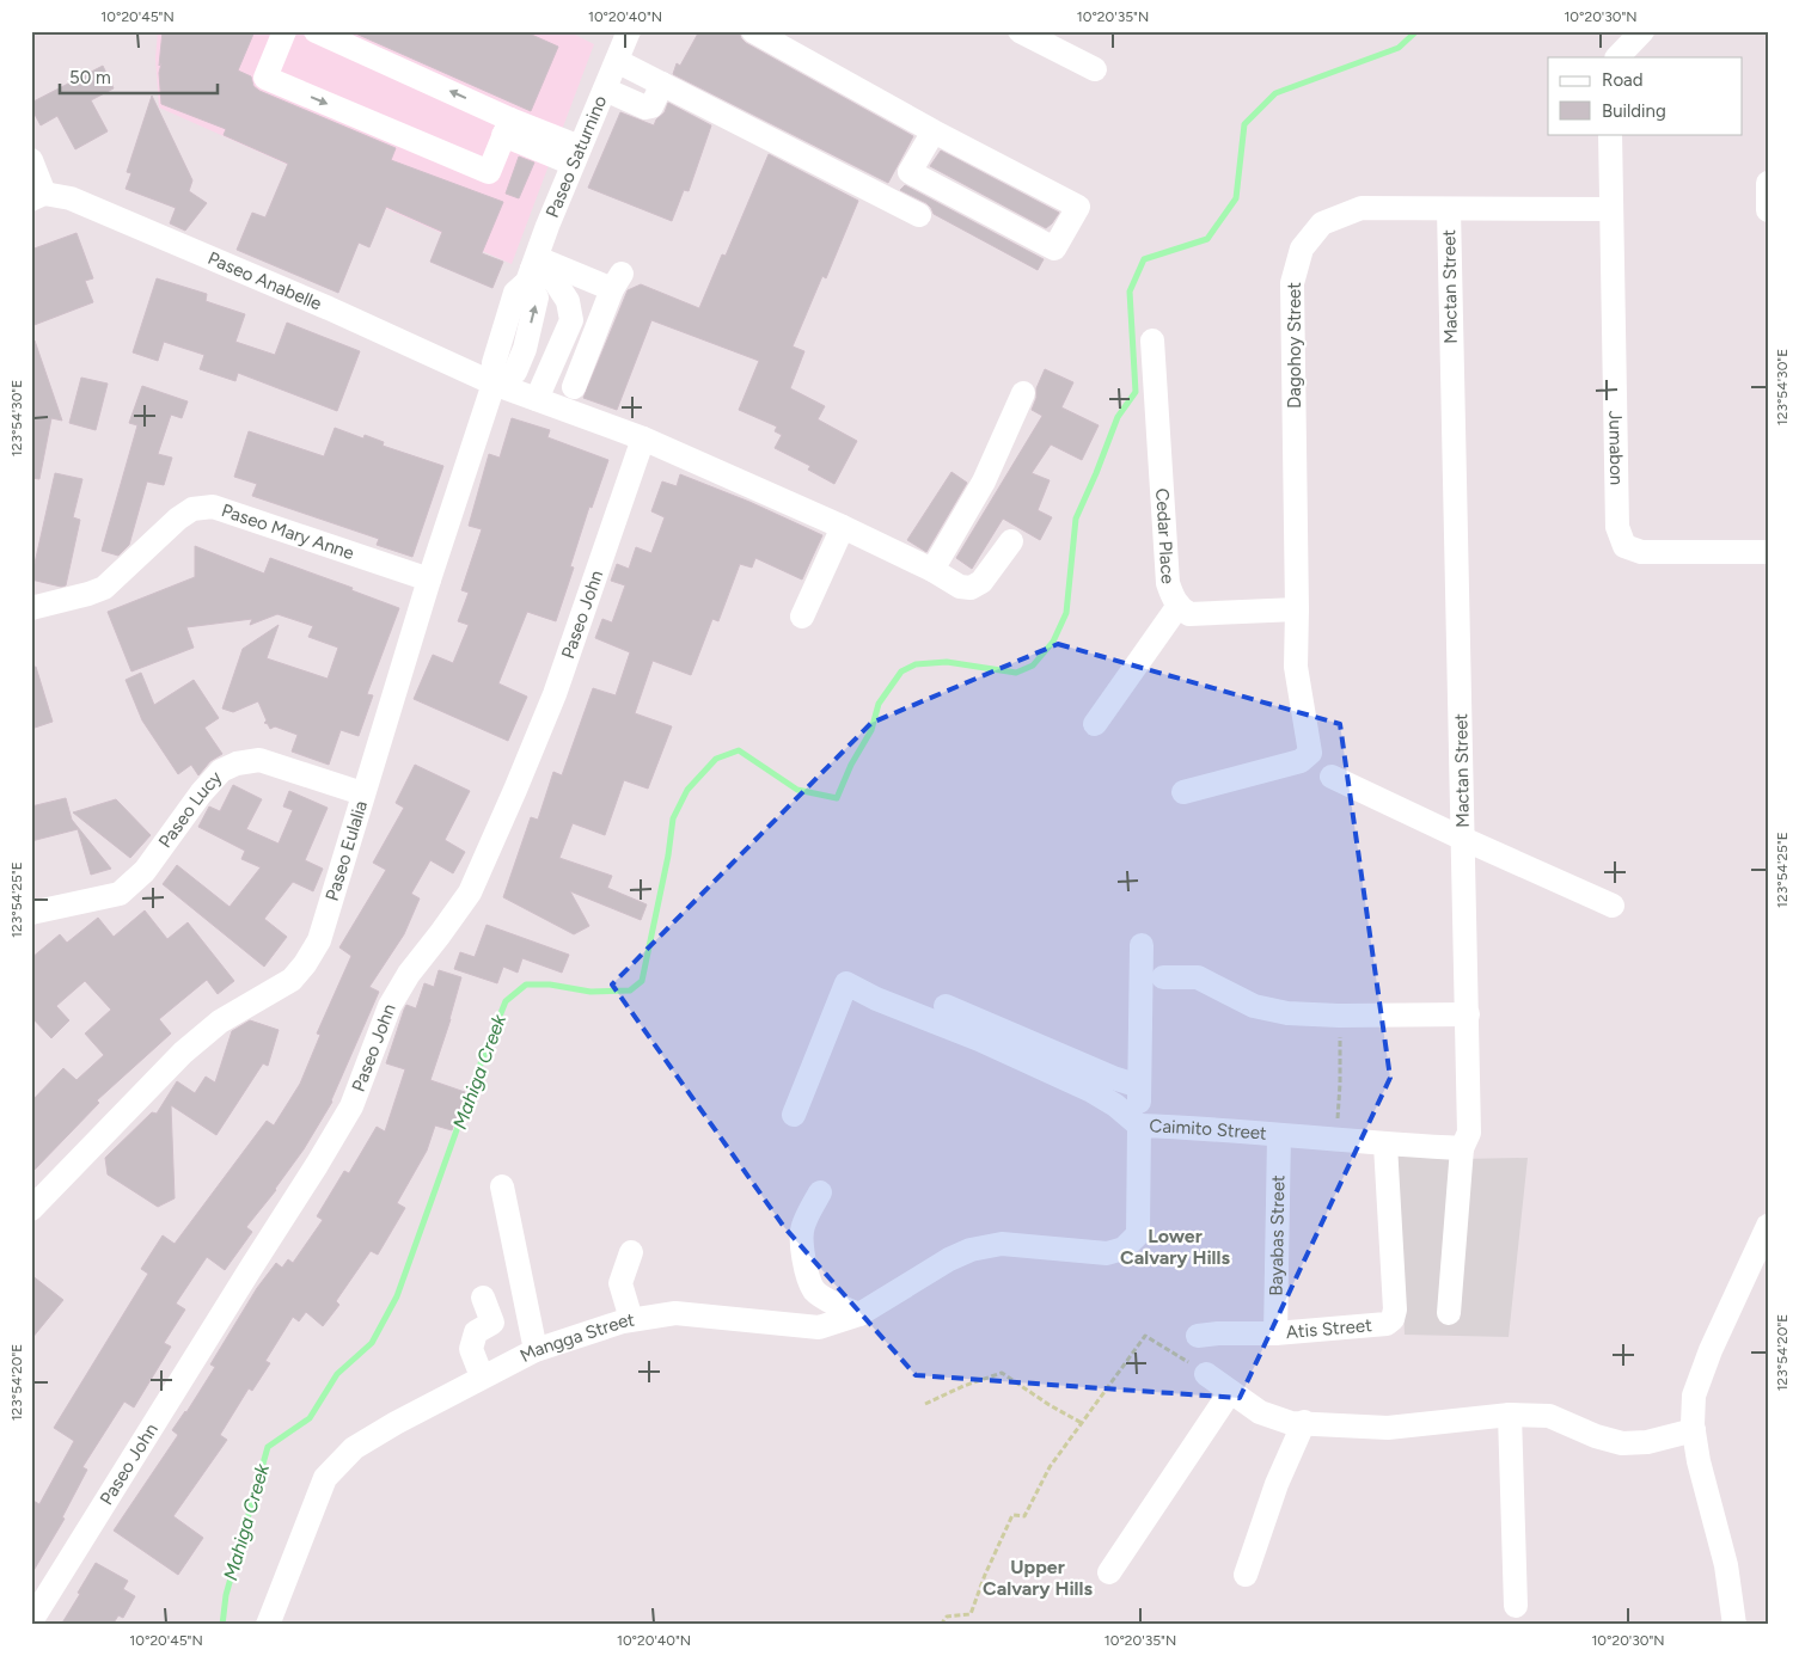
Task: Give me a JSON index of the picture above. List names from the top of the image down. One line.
{"streets":{"street":["Paseo Saturnino","Paseo Anabelle","Mactan Street","Dagohoy Street","Jumabon","Paseo Mary Anne","Cedar Place","Paseo John","Paseo Lucy","Paseo Eulalia","Caimito Street","Bayabas Street","Atis Street","Mangga Street"]},"crossings":[["Paseo Saturnino","Paseo Anabelle"],["Paseo Saturnino","Paseo Eulalia"],["Paseo Anabelle","Paseo John"],["Paseo Anabelle","Paseo Eulalia"],["Mactan Street","Dagohoy Street"],["Dagohoy Street","Jumabon"],["Dagohoy Street","Cedar Place"],["Paseo Mary Anne","Paseo Eulalia"],["Paseo Lucy","Paseo Eulalia"],["Caimito Street","Bayabas Street"],["Caimito Street","Mangga Street"],["Bayabas Street","Atis Street"]],"districts":["Lower Calvary Hills","Upper Calvary Hills"],"water":["Mahiga Creek"],"legend":["Road","Building"],"scale_bar":"50 m","coordinates":["10°20'45\"N","10°20'40\"N","10°20'35\"N","10°20'30\"N","123°54'30\"E","123°54'25\"E","123°54'20\"E"]}
